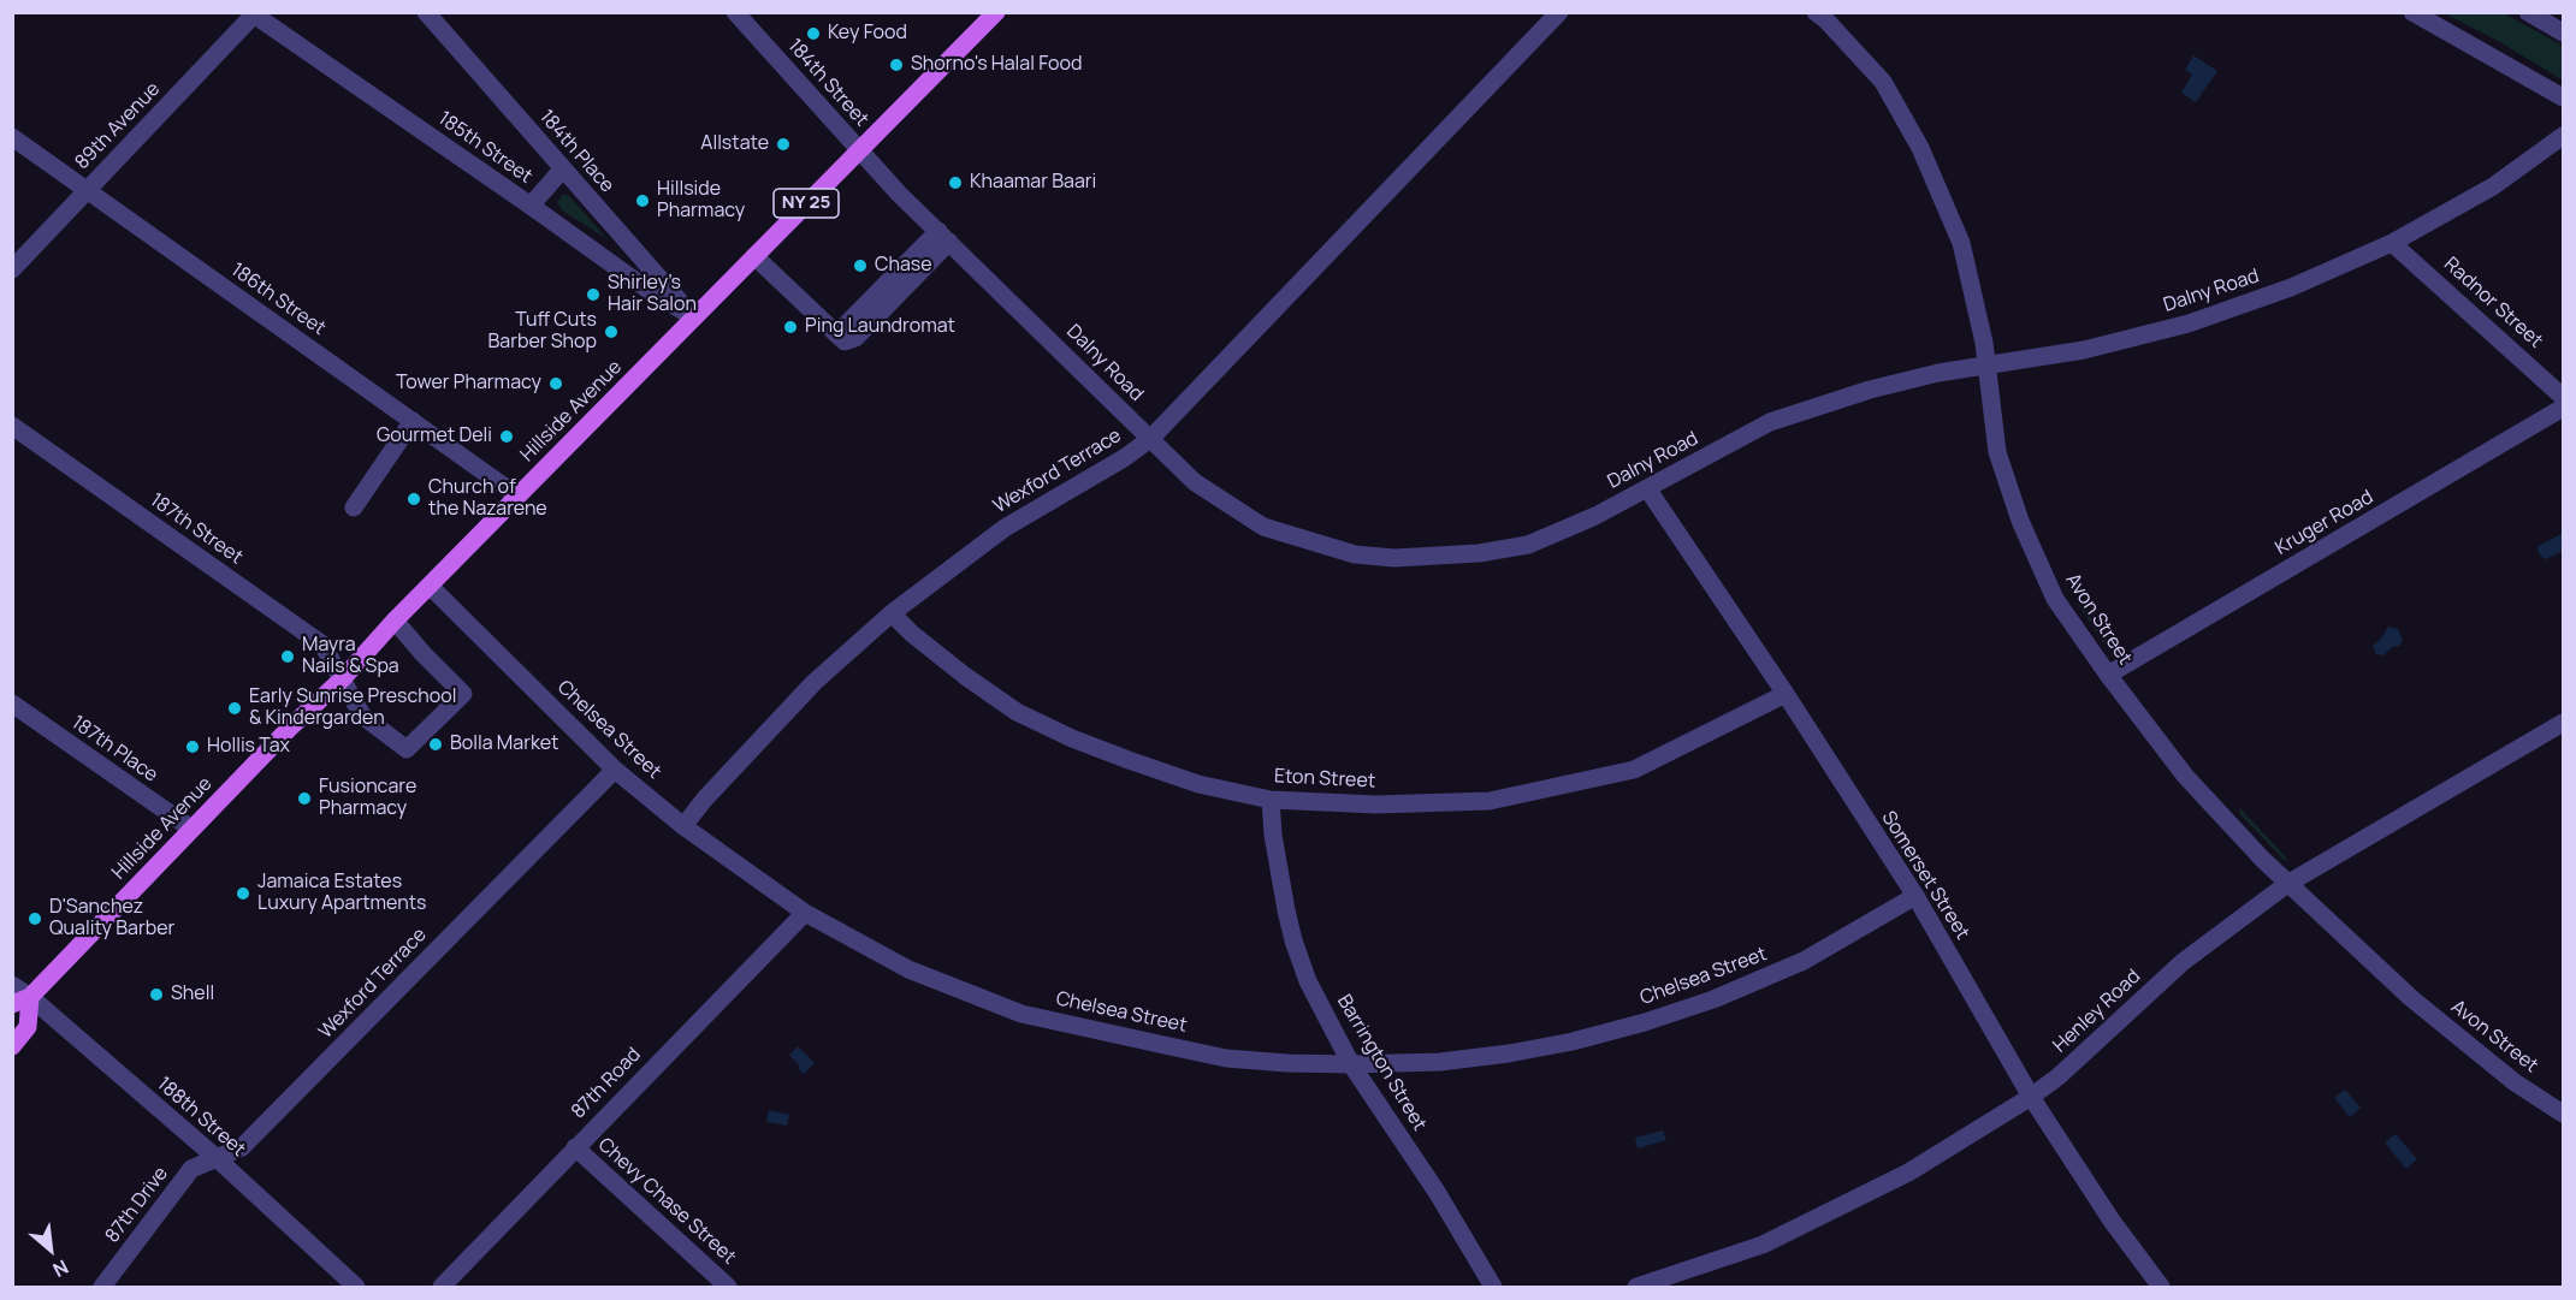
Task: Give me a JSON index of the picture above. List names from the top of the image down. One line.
{"streets":{"main road":["NY 25","Hillside Avenue"],"street":["184th Street","89th Avenue","185th Street","184th Place","Dalny Road","186th Street","Radnor Street","Wexford Terrace","Kruger Road","187th Street","Avon Street","Chelsea Street","187th Place","Eton Street","Somerset Street","Henley Road","Barrington Street","87th Road","188th Street","Chevy Chase Street","87th Drive"]},"crossings":[["184th Street","Dalny Road"],["184th Street","Hillside Avenue"],["89th Avenue","185th Street"],["89th Avenue","186th Street"],["185th Street","184th Place"],["185th Street","Hillside Avenue"],["184th Place","Hillside Avenue"],["Dalny Road","Radnor Street"],["Dalny Road","Hillside Avenue"],["Dalny Road","Wexford Terrace"],["Dalny Road","Avon Street"],["Dalny Road","Somerset Street"],["186th Street","Hillside Avenue"],["Hillside Avenue","187th Street"],["Hillside Avenue","Chelsea Street"],["Hillside Avenue","187th Place"],["Hillside Avenue","188th Street"],["Wexford Terrace","Chelsea Street"],["Wexford Terrace","Eton Street"],["Wexford Terrace","188th Street"],["Wexford Terrace","87th Drive"],["Kruger Road","Avon Street"],["Avon Street","Henley Road"],["Chelsea Street","Somerset Street"],["Chelsea Street","Barrington Street"],["Chelsea Street","87th Road"],["Eton Street","Somerset Street"],["Eton Street","Barrington Street"],["Somerset Street","Henley Road"],["87th Road","Chevy Chase Street"],["188th Street","87th Drive"]],"places":["Key Food","Shorno's Halal Food","Allstate","Khaamar Baari","Hillside Pharmacy","Chase","Shirley’s Hair Salon","Ping Laundromat","Tuff Cuts Barber Shop","Tower Pharmacy","Gourmet Deli","Church of the Nazarene","Mayra Nails & Spa","Early Sunrise Preschool & Kindergarden","Bolla Market","Hollis Tax","Fusioncare Pharmacy","Jamaica Estates Luxury Apartments","D'Sanchez Quality Barber","Shell"],"north":"bottom right"}
